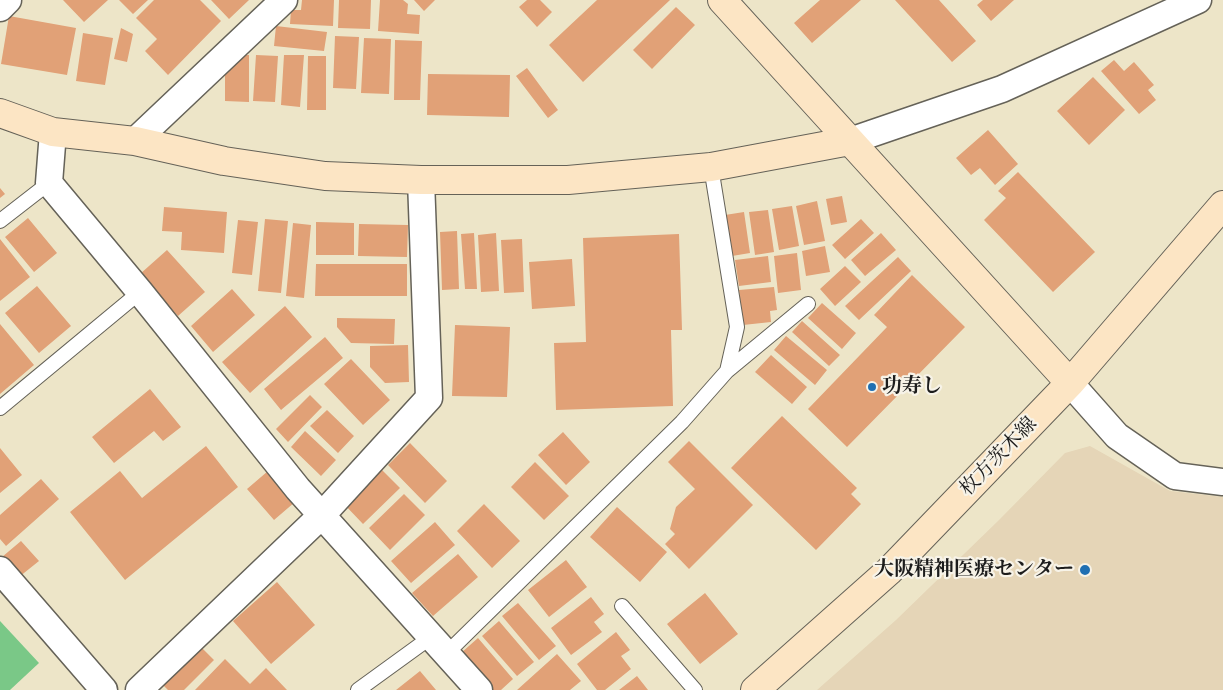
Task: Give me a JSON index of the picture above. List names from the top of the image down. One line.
{"streets":{"street":["枚方茨木線"]},"places":["功寿し","大阪精神医療センター"]}
